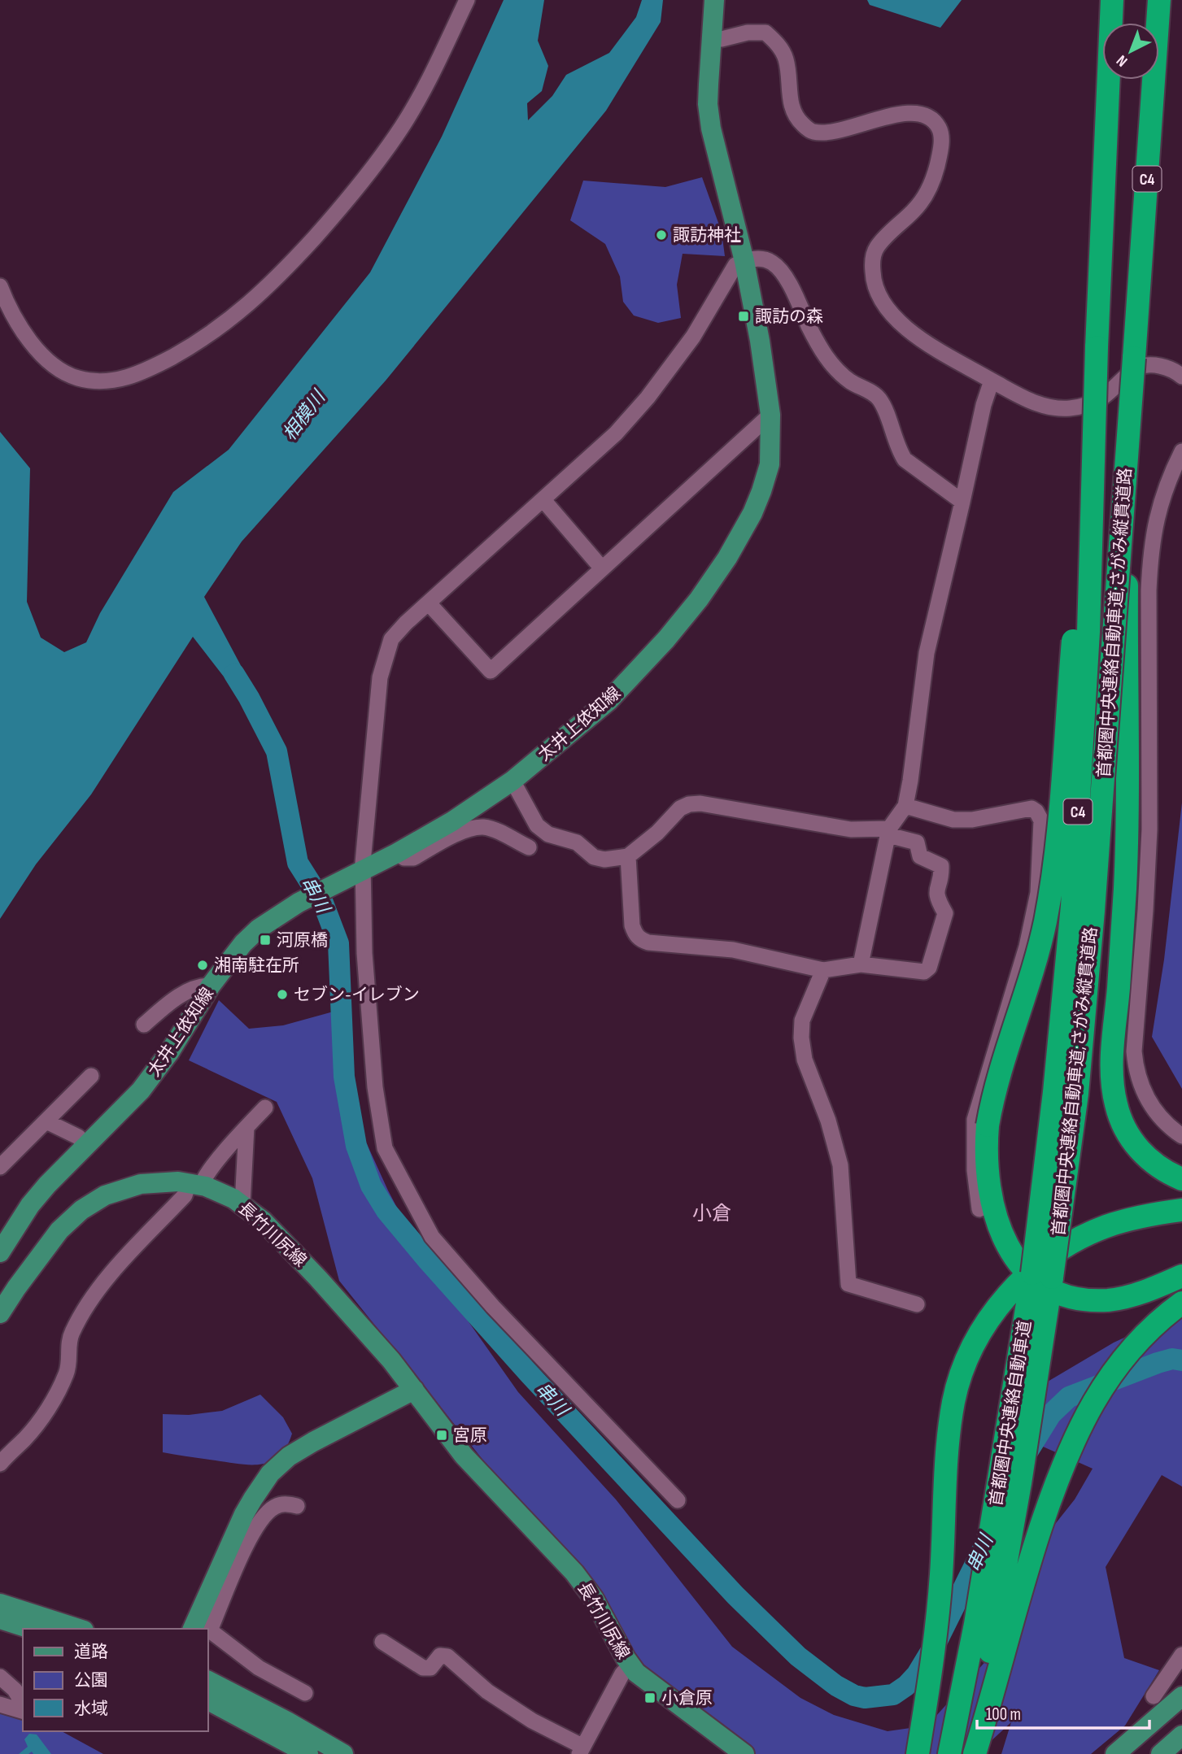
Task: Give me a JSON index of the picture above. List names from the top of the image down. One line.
{"streets":{"highway":["C4","首都圏中央連絡自動車道;さがみ縦貫道路","首都圏中央連絡自動車道"],"main road":["太井上依知線","長竹川尻線"]},"crossings":[["首都圏中央連絡自動車道;さがみ縦貫道路","首都圏中央連絡自動車道"]],"districts":["小倉"],"water":["相模川","串川"],"places":{"other":["諏訪神社","湘南駐在所","セブン-イレブン"],"transit":["諏訪の森","河原橋","宮原","小倉原"]},"legend":["道路","公園","水域"],"scale_bar":"100 m","north":"bottom left"}
